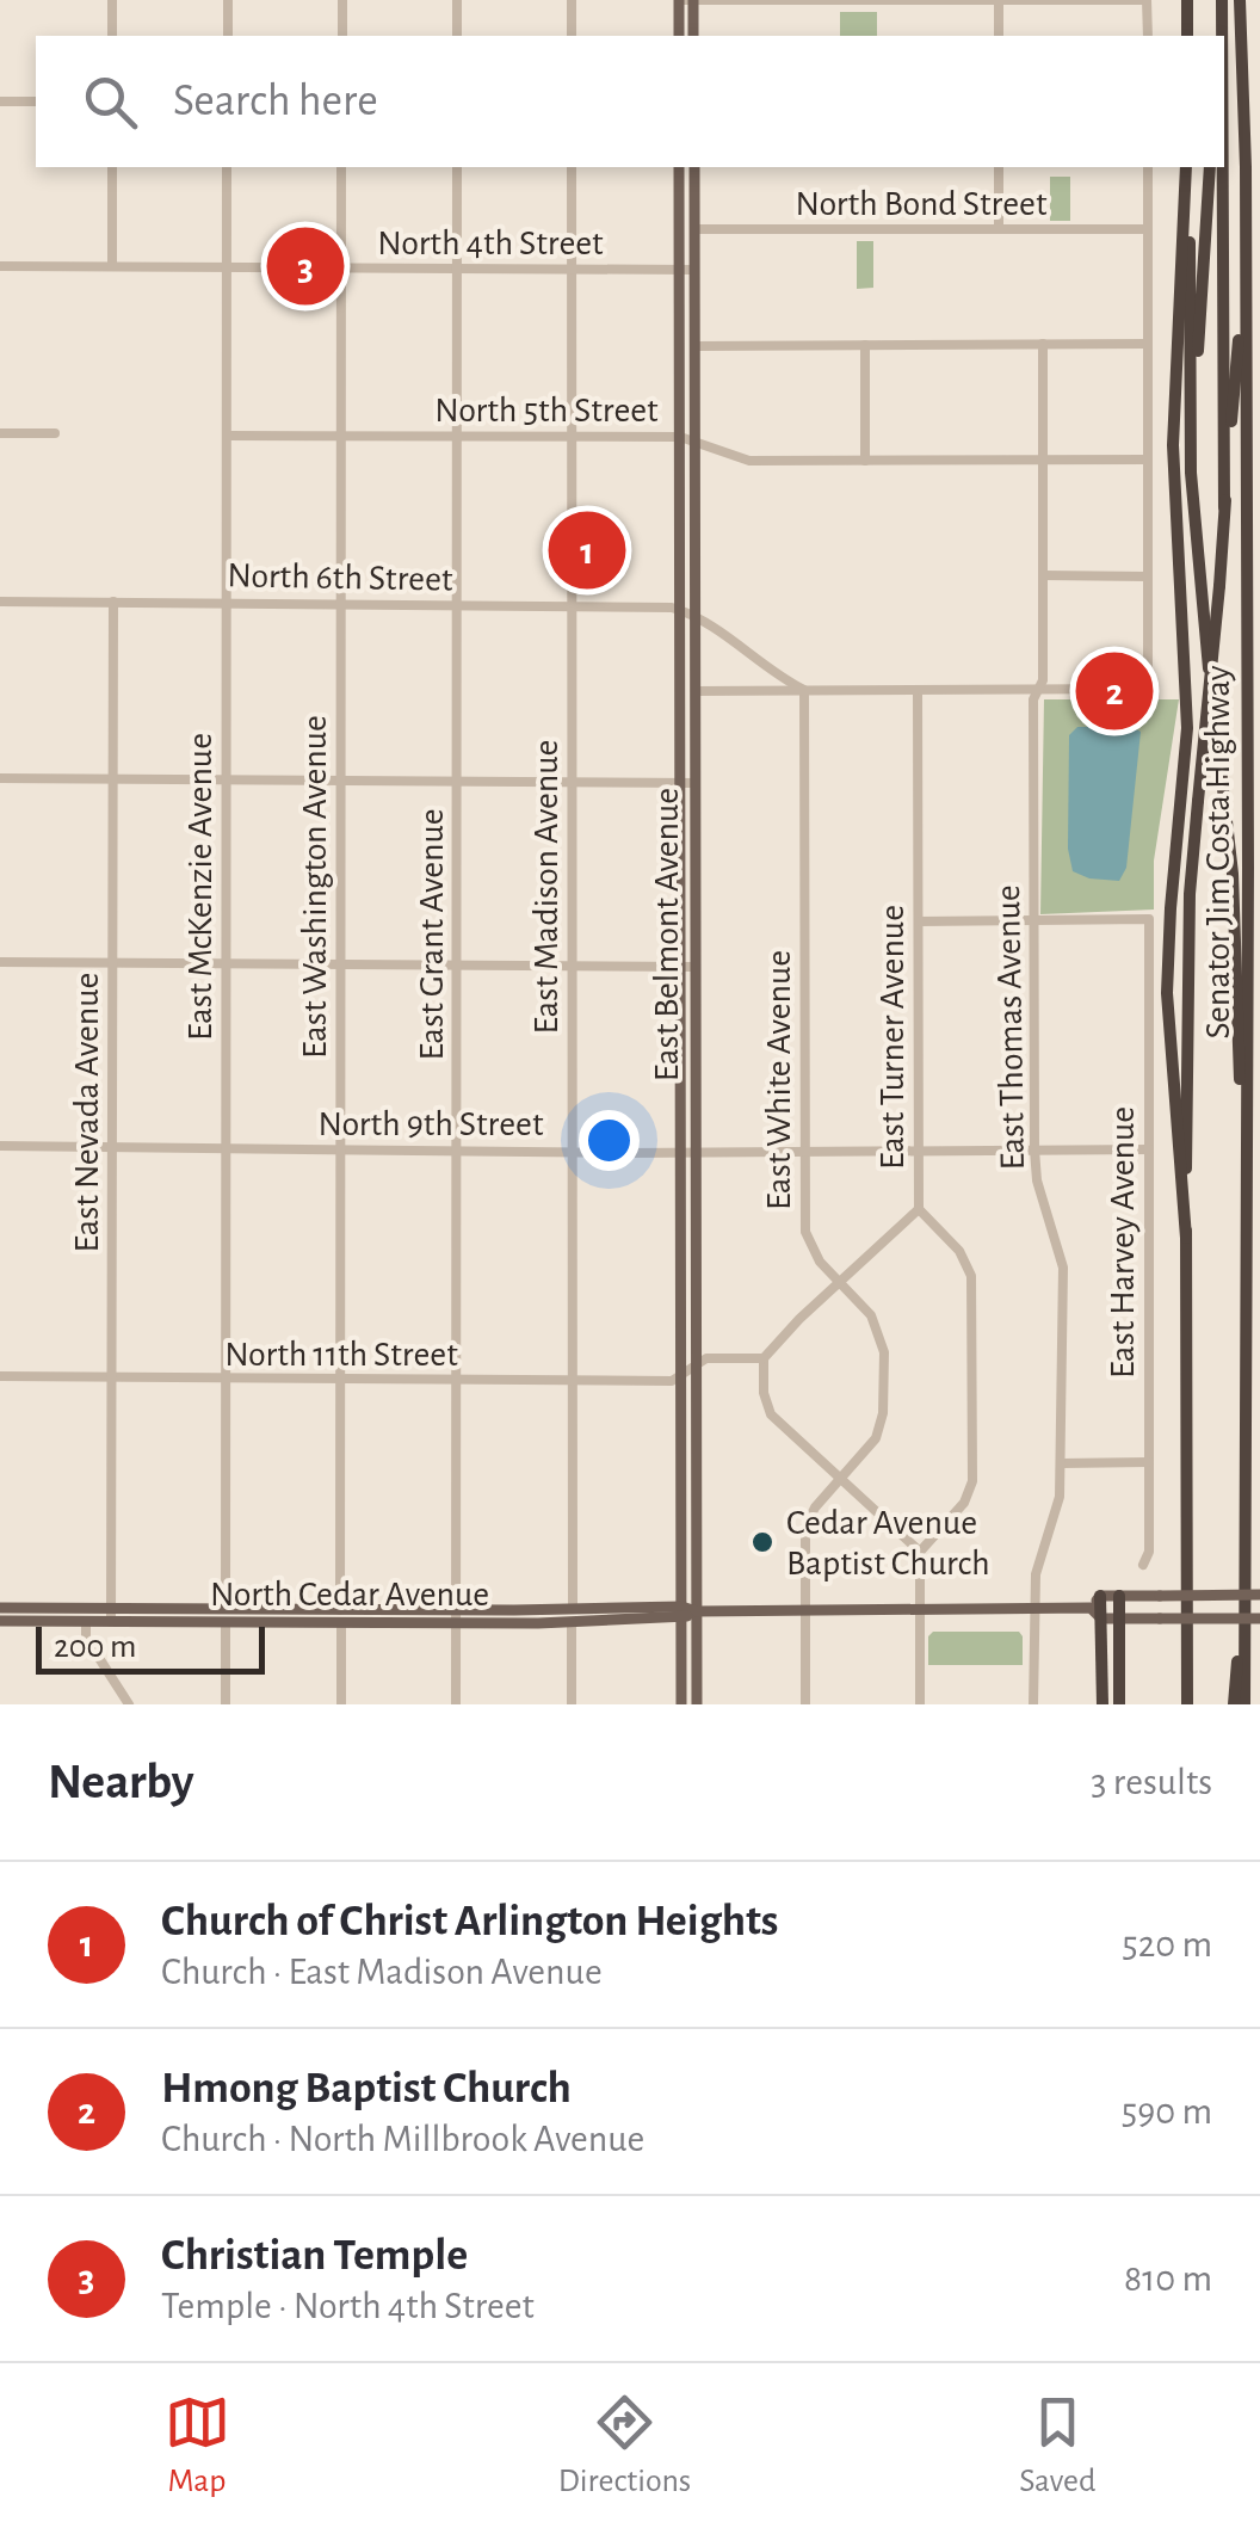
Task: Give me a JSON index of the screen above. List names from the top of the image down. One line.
{"streets":{"highway":["Senator Jim Costa Highway"],"main road":["East Belmont Avenue","North Cedar Avenue"],"street":["North Bond Street","North 4th Street","North 5th Street","North 6th Street","East McKenzie Avenue","East Washington Avenue","East Madison Avenue","East Grant Avenue","East Thomas Avenue","East Turner Avenue","East White Avenue","East Nevada Avenue","North 9th Street","East Harvey Avenue","North 11th Street"]},"crossings":[["North Bond Street","East Belmont Avenue"],["North 4th Street","East McKenzie Avenue"],["North 4th Street","East Washington Avenue"],["North 4th Street","East Madison Avenue"],["North 4th Street","East Grant Avenue"],["North 4th Street","East Belmont Avenue"],["North 5th Street","East McKenzie Avenue"],["North 5th Street","East Washington Avenue"],["North 5th Street","East Madison Avenue"],["North 5th Street","East Grant Avenue"],["North 5th Street","East Belmont Avenue"],["North 5th Street","East Thomas Avenue"],["North 6th Street","East McKenzie Avenue"],["North 6th Street","East Washington Avenue"],["North 6th Street","East Madison Avenue"],["North 6th Street","East Grant Avenue"],["North 6th Street","East Belmont Avenue"],["North 6th Street","East Nevada Avenue"],["East McKenzie Avenue","North 9th Street"],["East McKenzie Avenue","North 11th Street"],["East McKenzie Avenue","North Cedar Avenue"],["East Washington Avenue","North 9th Street"],["East Washington Avenue","North 11th Street"],["East Washington Avenue","North Cedar Avenue"],["East Madison Avenue","North 9th Street"],["East Madison Avenue","North 11th Street"],["East Madison Avenue","North Cedar Avenue"],["East Grant Avenue","North 9th Street"],["East Grant Avenue","North 11th Street"],["East Grant Avenue","North Cedar Avenue"],["East Belmont Avenue","North 9th Street"],["East Belmont Avenue","North 11th Street"],["East Belmont Avenue","North Cedar Avenue"],["East Thomas Avenue","North 9th Street"],["East Thomas Avenue","East Harvey Avenue"],["East Thomas Avenue","North Cedar Avenue"],["East Turner Avenue","North 9th Street"],["East White Avenue","North 9th Street"],["East White Avenue","North Cedar Avenue"],["East Nevada Avenue","North 9th Street"],["East Nevada Avenue","North 11th Street"],["East Nevada Avenue","North Cedar Avenue"],["North 9th Street","East Harvey Avenue"]],"places":["Cedar Avenue Baptist Church"],"scale_bar":"200 m","page":{"search":"Search here","pins":["3","1","2"],"scale":"200 m","heading":["Nearby","3 results"],"list":[{"mark":"1","name":"Church of Christ Arlington Heights","note":"Church · East Madison Avenue","value":"520 m"},{"mark":"2","name":"Hmong Baptist Church","note":"Church · North Millbrook Avenue","value":"590 m"},{"mark":"3","name":"Christian Temple","note":"Temple · North 4th Street","value":"810 m"}],"nav":["Map","Directions","Saved"]}}
